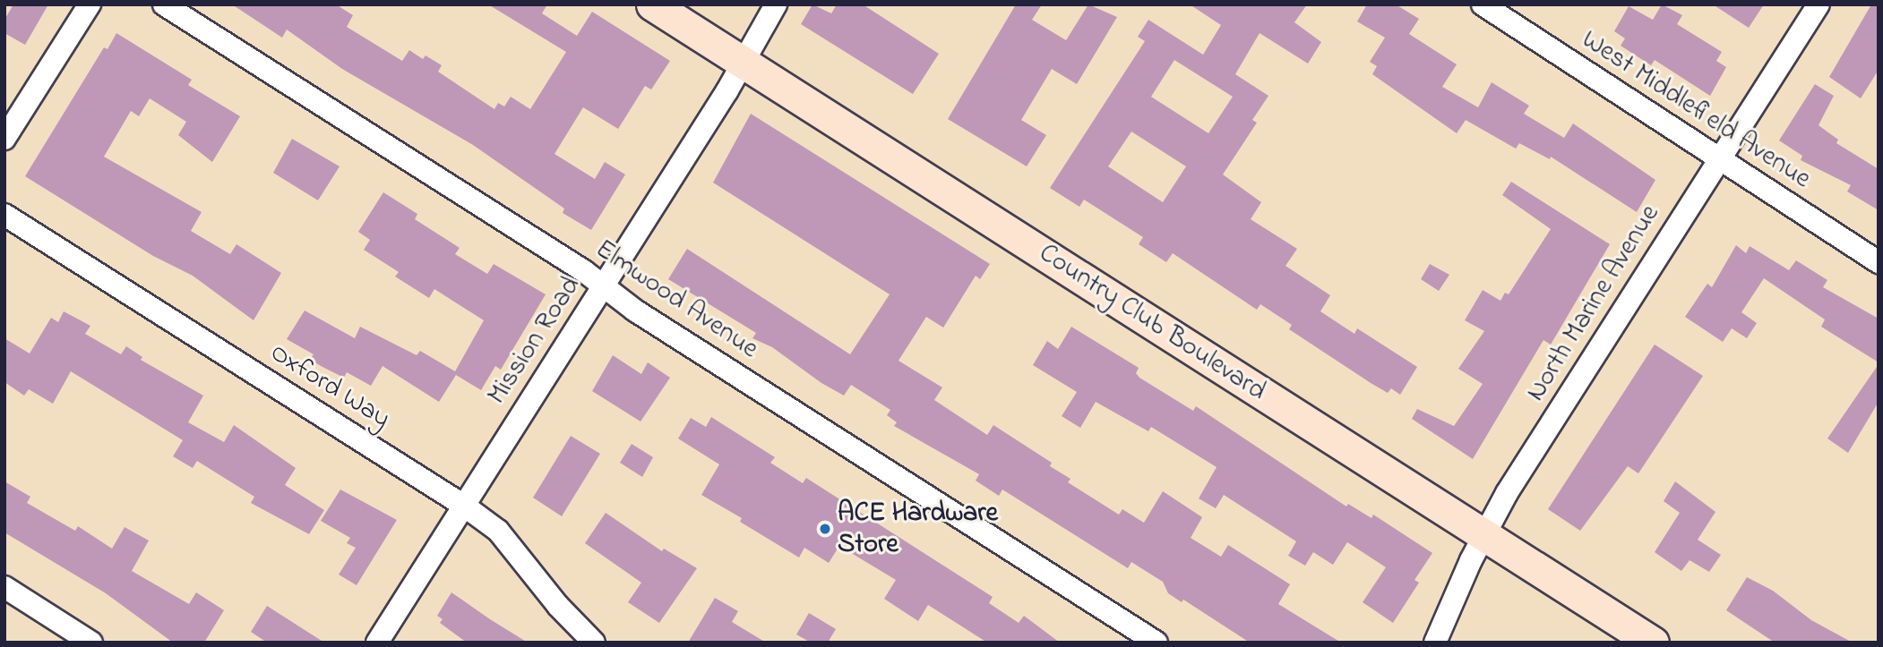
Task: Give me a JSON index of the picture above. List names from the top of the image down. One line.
{"streets":{"street":["West Middlefield Avenue","Elmwood Avenue","North Marine Avenue","Country Club Boulevard","Mission Road","Oxford Way"]},"crossings":[["West Middlefield Avenue","North Marine Avenue"],["Elmwood Avenue","Mission Road"],["North Marine Avenue","Country Club Boulevard"],["Country Club Boulevard","Mission Road"],["Mission Road","Oxford Way"]],"places":["ACE Hardware Store"]}
